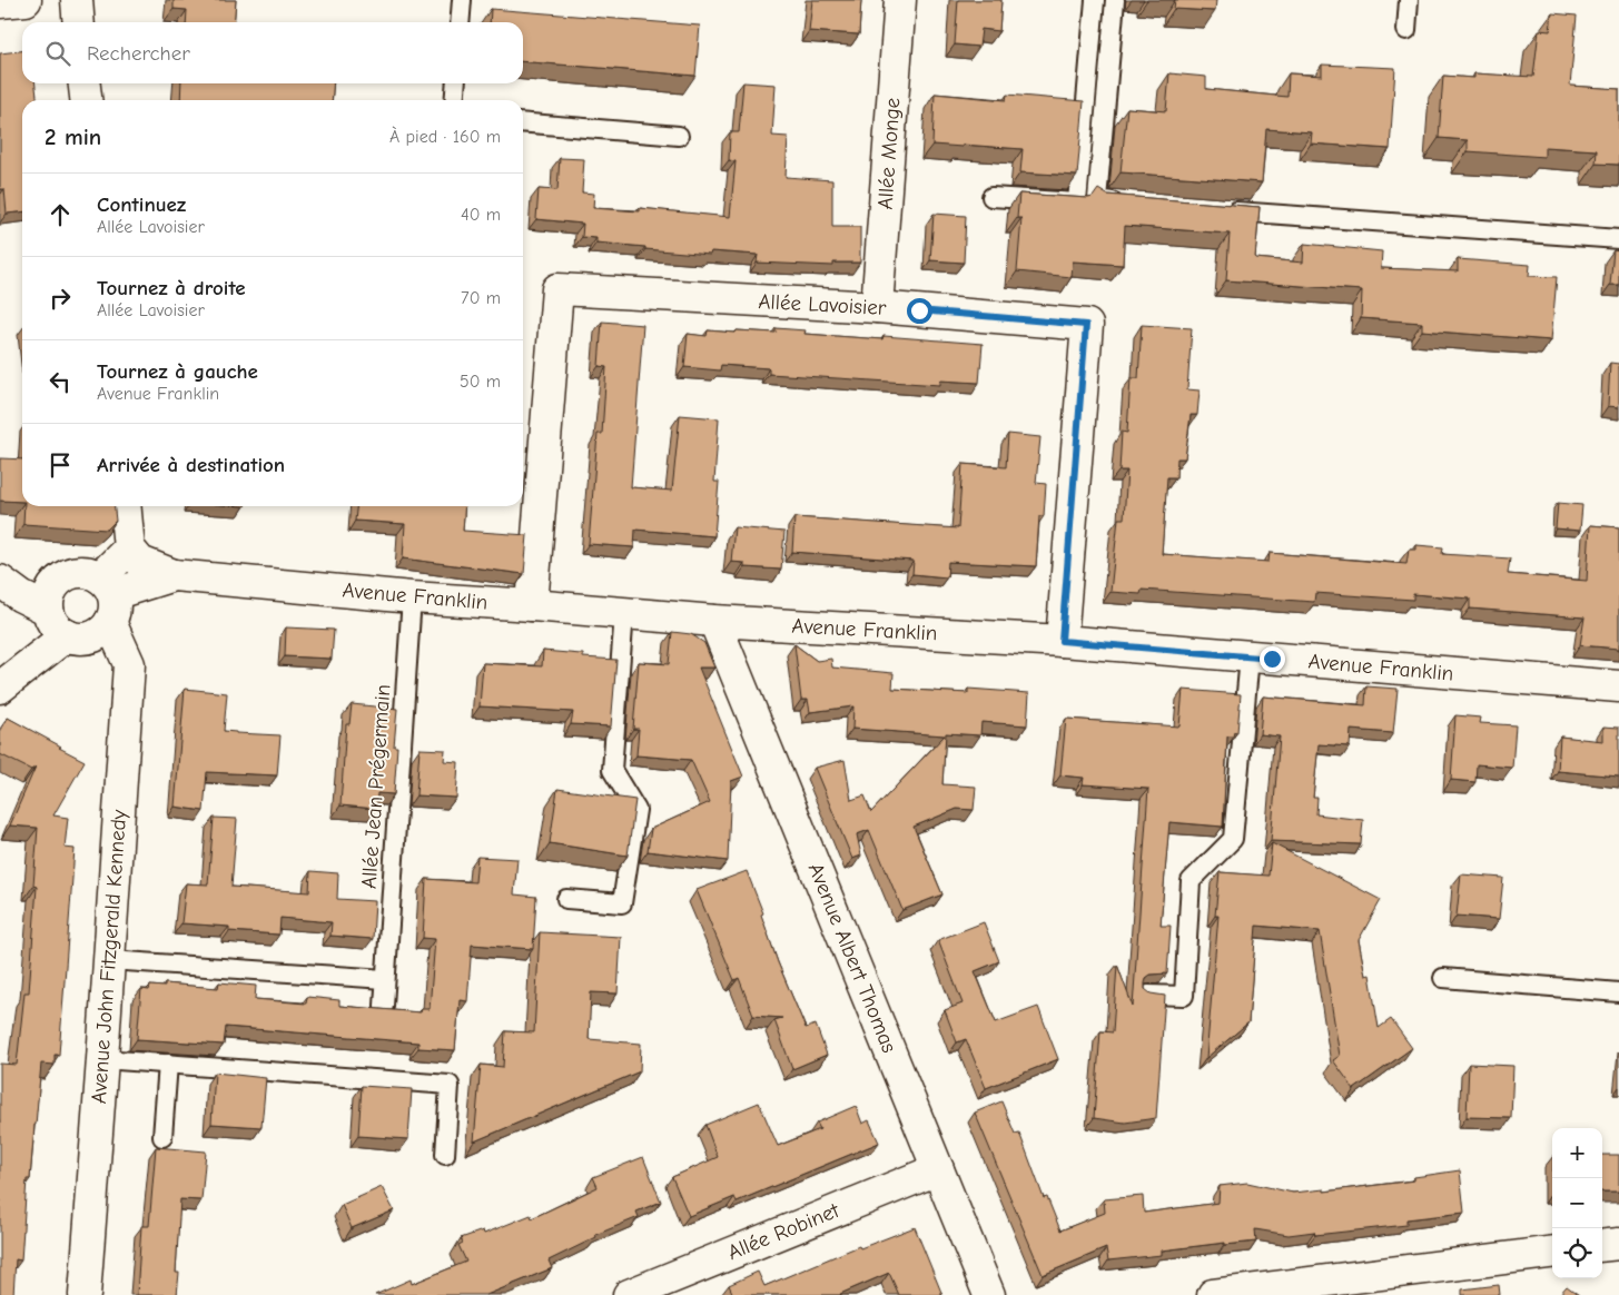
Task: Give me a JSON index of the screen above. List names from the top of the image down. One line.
{"streets":{"street":["Allée Monge","Allée Lavoisier","Avenue Franklin","Avenue John Fitzgerald Kennedy","Avenue Albert Thomas","Allée Robinet"],"lane":["Allée Jean Prégermain"]},"crossings":[["Allée Monge","Allée Lavoisier"],["Allée Lavoisier","Avenue Franklin"],["Avenue Franklin","Allée Jean Prégermain"],["Avenue Franklin","Avenue John Fitzgerald Kennedy"],["Avenue Franklin","Avenue Albert Thomas"],["Avenue Albert Thomas","Allée Robinet"]],"page":{"search":"Rechercher","heading":["2 min","À pied · 160 m"],"list":[["Continuez","Allée Lavoisier","40 m"],["Tournez à droite","Allée Lavoisier","70 m"],["Tournez à gauche","Avenue Franklin","50 m"],"Arrivée à destination"],"map_buttons":["+","−"]}}
